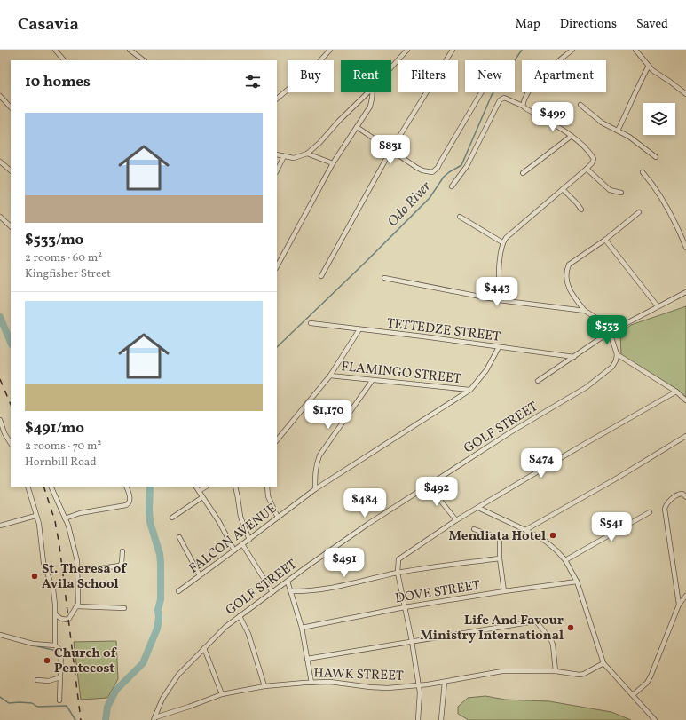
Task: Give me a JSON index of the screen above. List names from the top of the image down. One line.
{"streets":{"street":["TETTEDZE STREET","FLAMINGO STREET","GOLF STREET","FALCON AVENUE","DOVE STREET","HAWK STREET"]},"crossings":[["TETTEDZE STREET","FALCON AVENUE"],["FLAMINGO STREET","FALCON AVENUE"],["GOLF STREET","HAWK STREET"]],"water":["Odo River"],"places":["Mendiata Hotel","St. Theresa of Avila School","Life And Favour Ministry International","Church of Pentecost"],"page":{"header":"Casavia","nav":["Map","Directions","Saved"],"chip":["Buy","Rent","Filters","New","Apartment"],"heading":"10 homes","price":["$499","$831","$443","$533","$1,170","$474","$492","$484","$541","$491"],"list":[{"name":"$533/mo","note":"2 rooms · 60 m² · Kingfisher Street"},{"name":"$491/mo","note":"2 rooms · 70 m² · Hornbill Road"}]}}
